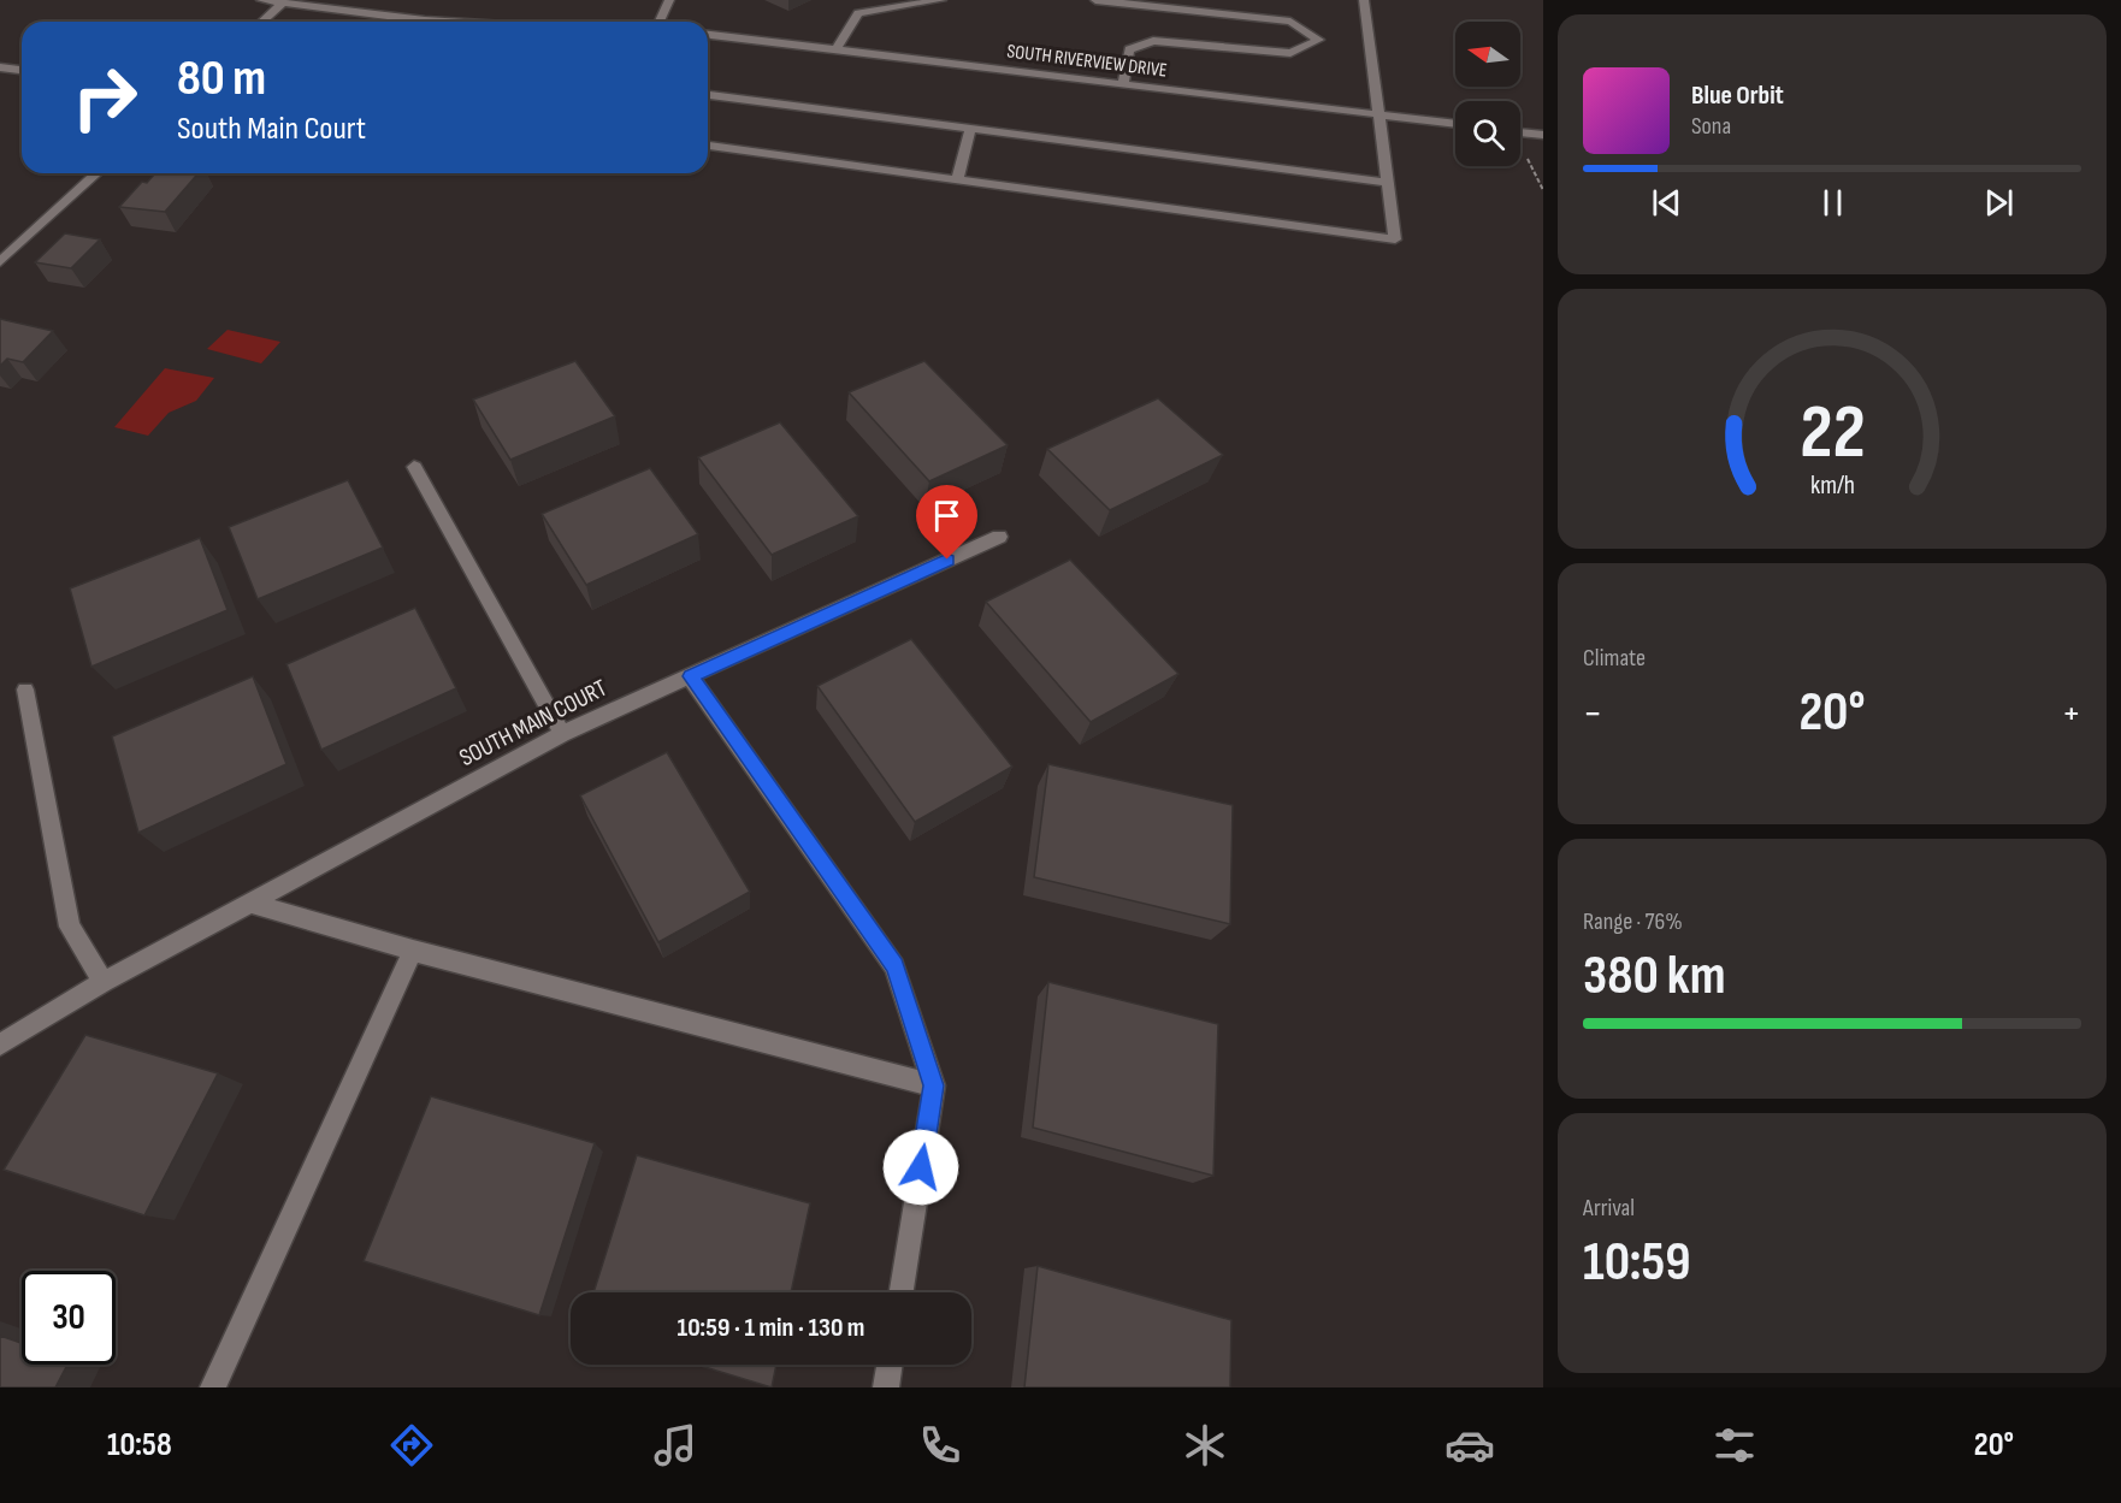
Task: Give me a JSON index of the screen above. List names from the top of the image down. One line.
{"streets":{"street":["SOUTH RIVERVIEW DRIVE","SOUTH MAIN COURT"]},"north":"left","page":{"turn":["80 m","South Main Court"],"song":["Blue Orbit","Sona"],"tile":["Climate",["Range · 76%","380 km"],["Arrival","10:59"]],"heat":["−","20°","+"],"limit":"30","trip":"10:59 · 1 min · 130 m","tabs":["10:58","20°"],"gauge":["22","km/h"]}}
